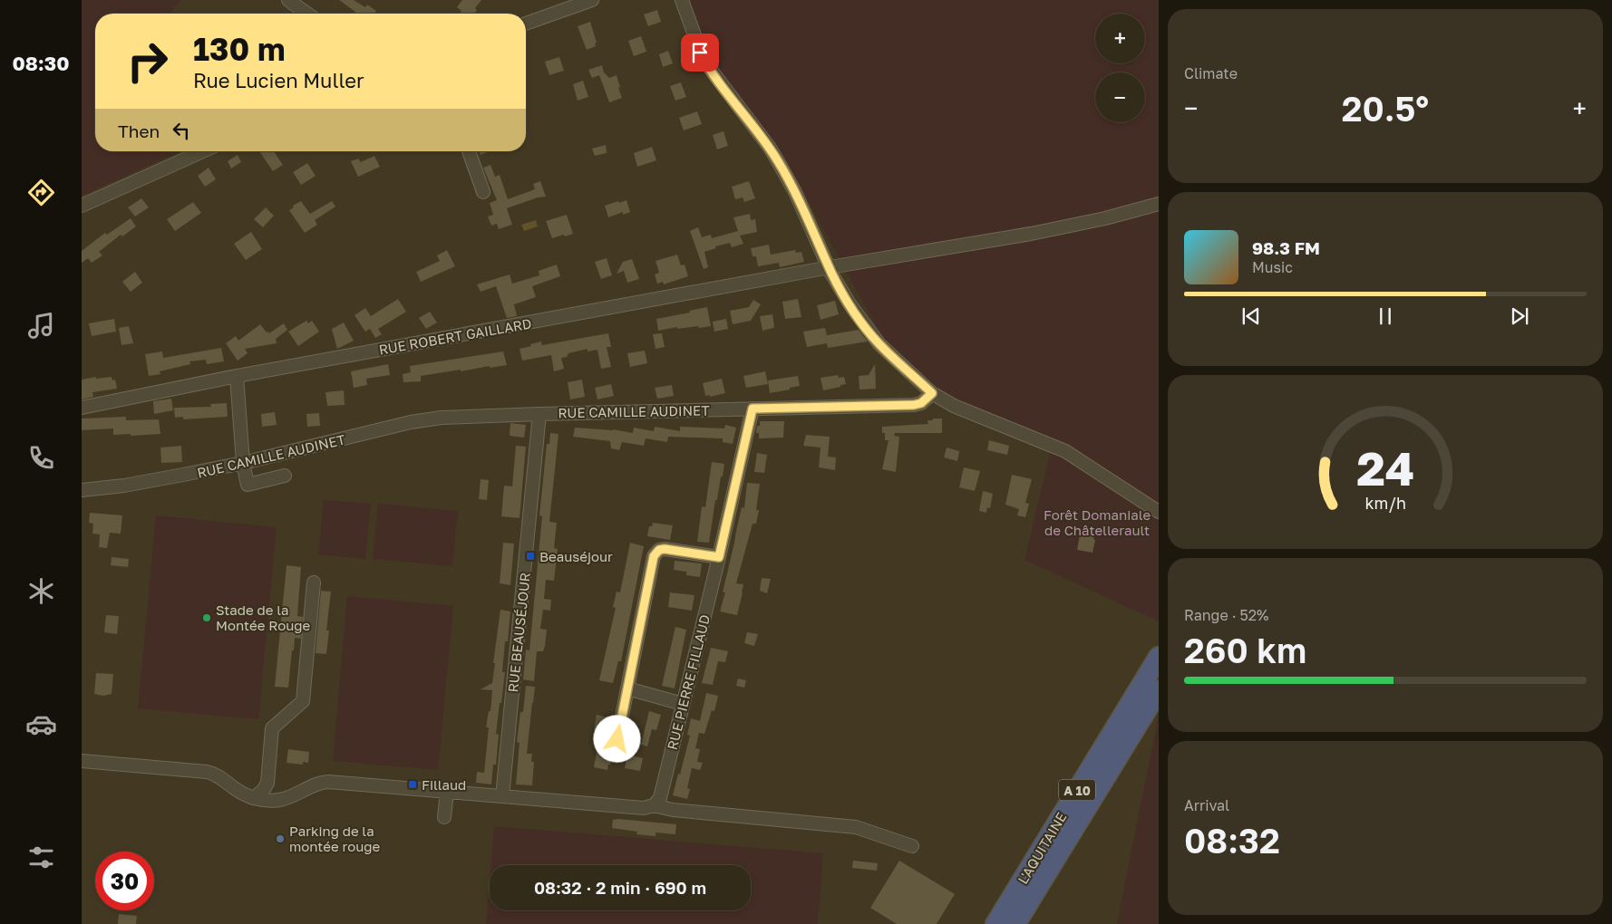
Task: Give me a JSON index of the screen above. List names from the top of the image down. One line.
{"streets":{"highway":["A 10","L'AQUITAINE"],"street":["RUE ROBERT GAILLARD","RUE CAMILLE AUDINET","RUE BEAUSÉJOUR","RUE PIERRE FILLAUD"]},"crossings":[["RUE CAMILLE AUDINET","RUE BEAUSÉJOUR"],["RUE CAMILLE AUDINET","RUE PIERRE FILLAUD"]],"parks":["Forêt Domaniale de Châtellerault"],"places":{"transit":["Beauséjour","Fillaud"],"other":["Stade de la Montée Rouge","Parking de la montée rouge"]},"page":{"tabs":"08:30","tile":["Climate",["Range · 52%","260 km"],["Arrival","08:32"]],"map_buttons":["+","−"],"turn":["130 m","Rue Lucien Muller"],"heat":["−","20.5°","+"],"then":"Then","song":["98.3 FM","Music"],"limit":"30","trip":"08:32 · 2 min · 690 m","gauge":["24","km/h"]}}
